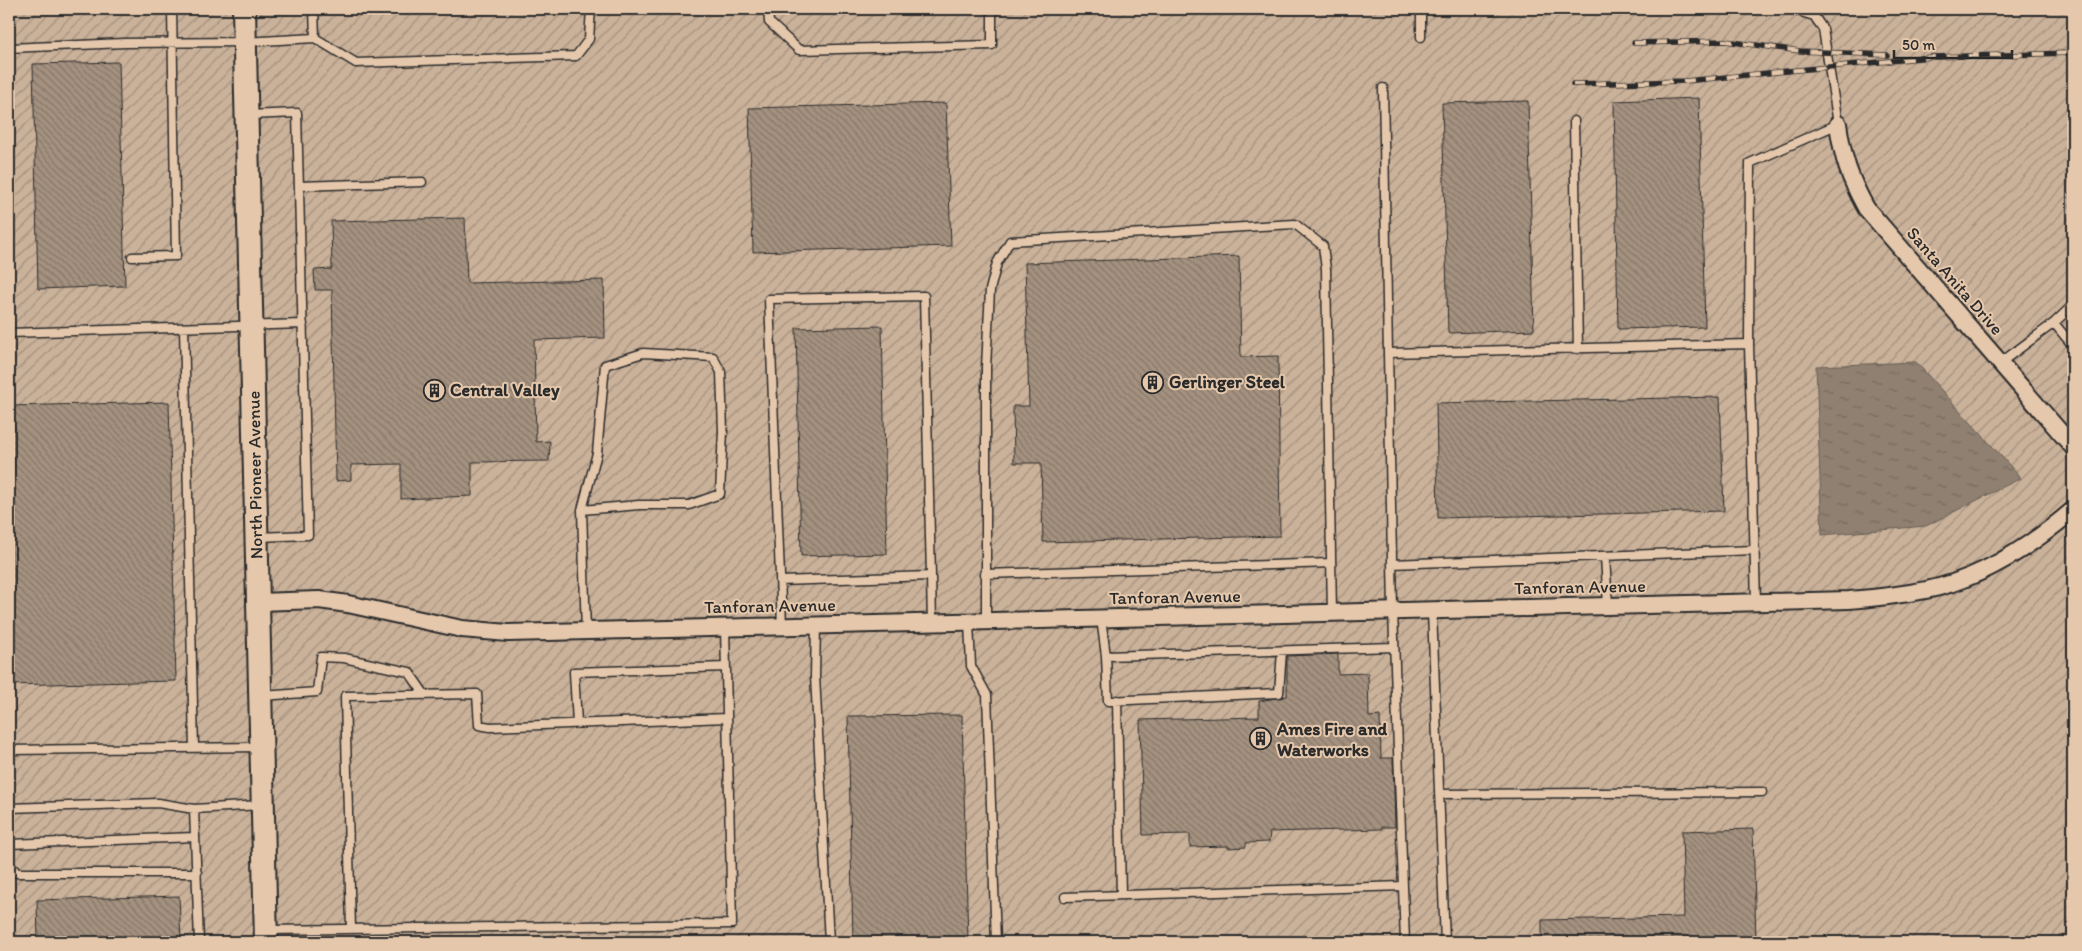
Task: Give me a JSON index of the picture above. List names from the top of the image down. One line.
{"streets":{"street":["Santa Anita Drive","North Pioneer Avenue","Tanforan Avenue"]},"crossings":[["North Pioneer Avenue","Tanforan Avenue"]],"places":{"building":["Gerlinger Steel","Central Valley","Ames Fire and Waterworks"]},"scale_bar":"50 m"}
